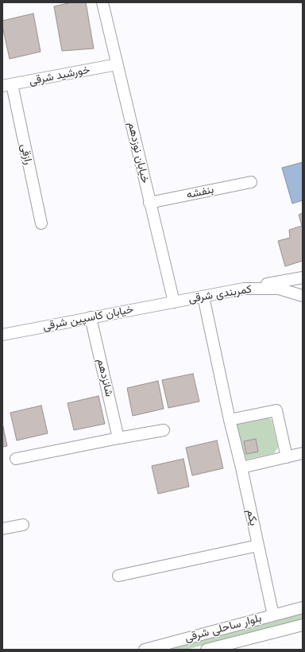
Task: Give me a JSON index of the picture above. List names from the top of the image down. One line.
{"streets":{"street":["خورشید شرقی","خیابان نوزدهم","رازقی","بنفشه","کمربندی شرقی","خیابان کاسپین شرقی","شانزدهم","یکم","بلوار ساحلی شرقی"]},"crossings":[["خورشید شرقی","خیابان نوزدهم"],["خورشید شرقی","رازقی"],["خیابان نوزدهم","بنفشه"],["خیابان نوزدهم","کمربندی شرقی"],["خیابان نوزدهم","خیابان کاسپین شرقی"],["کمربندی شرقی","خیابان کاسپین شرقی"],["کمربندی شرقی","یکم"],["خیابان کاسپین شرقی","شانزدهم"],["یکم","بلوار ساحلی شرقی"]]}
